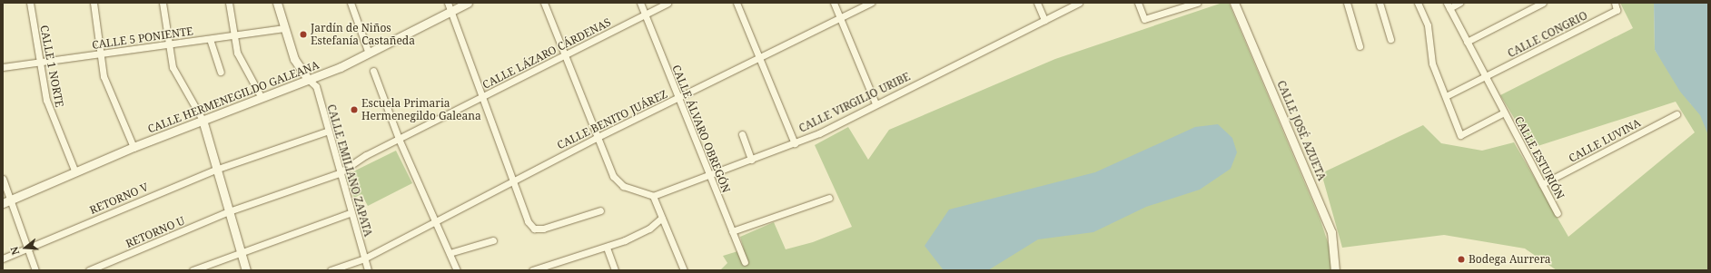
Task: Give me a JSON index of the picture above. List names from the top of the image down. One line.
{"streets":{"street":["CALLE CONGRIO","CALLE 5 PONIENTE","CALLE LÁZARO CÁRDENAS","CALLE 1 NORTE","CALLE HERMENEGILDO GALEANA","CALLE VIRGILIO URIBE","CALLE BENITO JUÁREZ","CALLE ÁLVARO OBREGÓN","CALLE JOSÉ AZUETA","CALLE LUVINA","CALLE ESTURIÓN","CALLE EMILIANO ZAPATA","RETORNO V","RETORNO U"]},"crossings":[["CALLE CONGRIO","CALLE ESTURIÓN"],["CALLE 5 PONIENTE","CALLE 1 NORTE"],["CALLE LÁZARO CÁRDENAS","CALLE ÁLVARO OBREGÓN"],["CALLE LÁZARO CÁRDENAS","CALLE EMILIANO ZAPATA"],["CALLE LÁZARO CÁRDENAS","RETORNO U"],["CALLE 1 NORTE","CALLE HERMENEGILDO GALEANA"],["CALLE HERMENEGILDO GALEANA","CALLE EMILIANO ZAPATA"],["CALLE VIRGILIO URIBE","CALLE ÁLVARO OBREGÓN"],["CALLE BENITO JUÁREZ","CALLE ÁLVARO OBREGÓN"],["CALLE BENITO JUÁREZ","CALLE EMILIANO ZAPATA"],["CALLE LUVINA","CALLE ESTURIÓN"],["CALLE EMILIANO ZAPATA","RETORNO V"],["CALLE EMILIANO ZAPATA","RETORNO U"]],"places":["Jardín de Niños Estefanía Castañeda","Escuela Primaria Hermenegildo Galeana","Bodega Aurrera"],"north":"left"}
